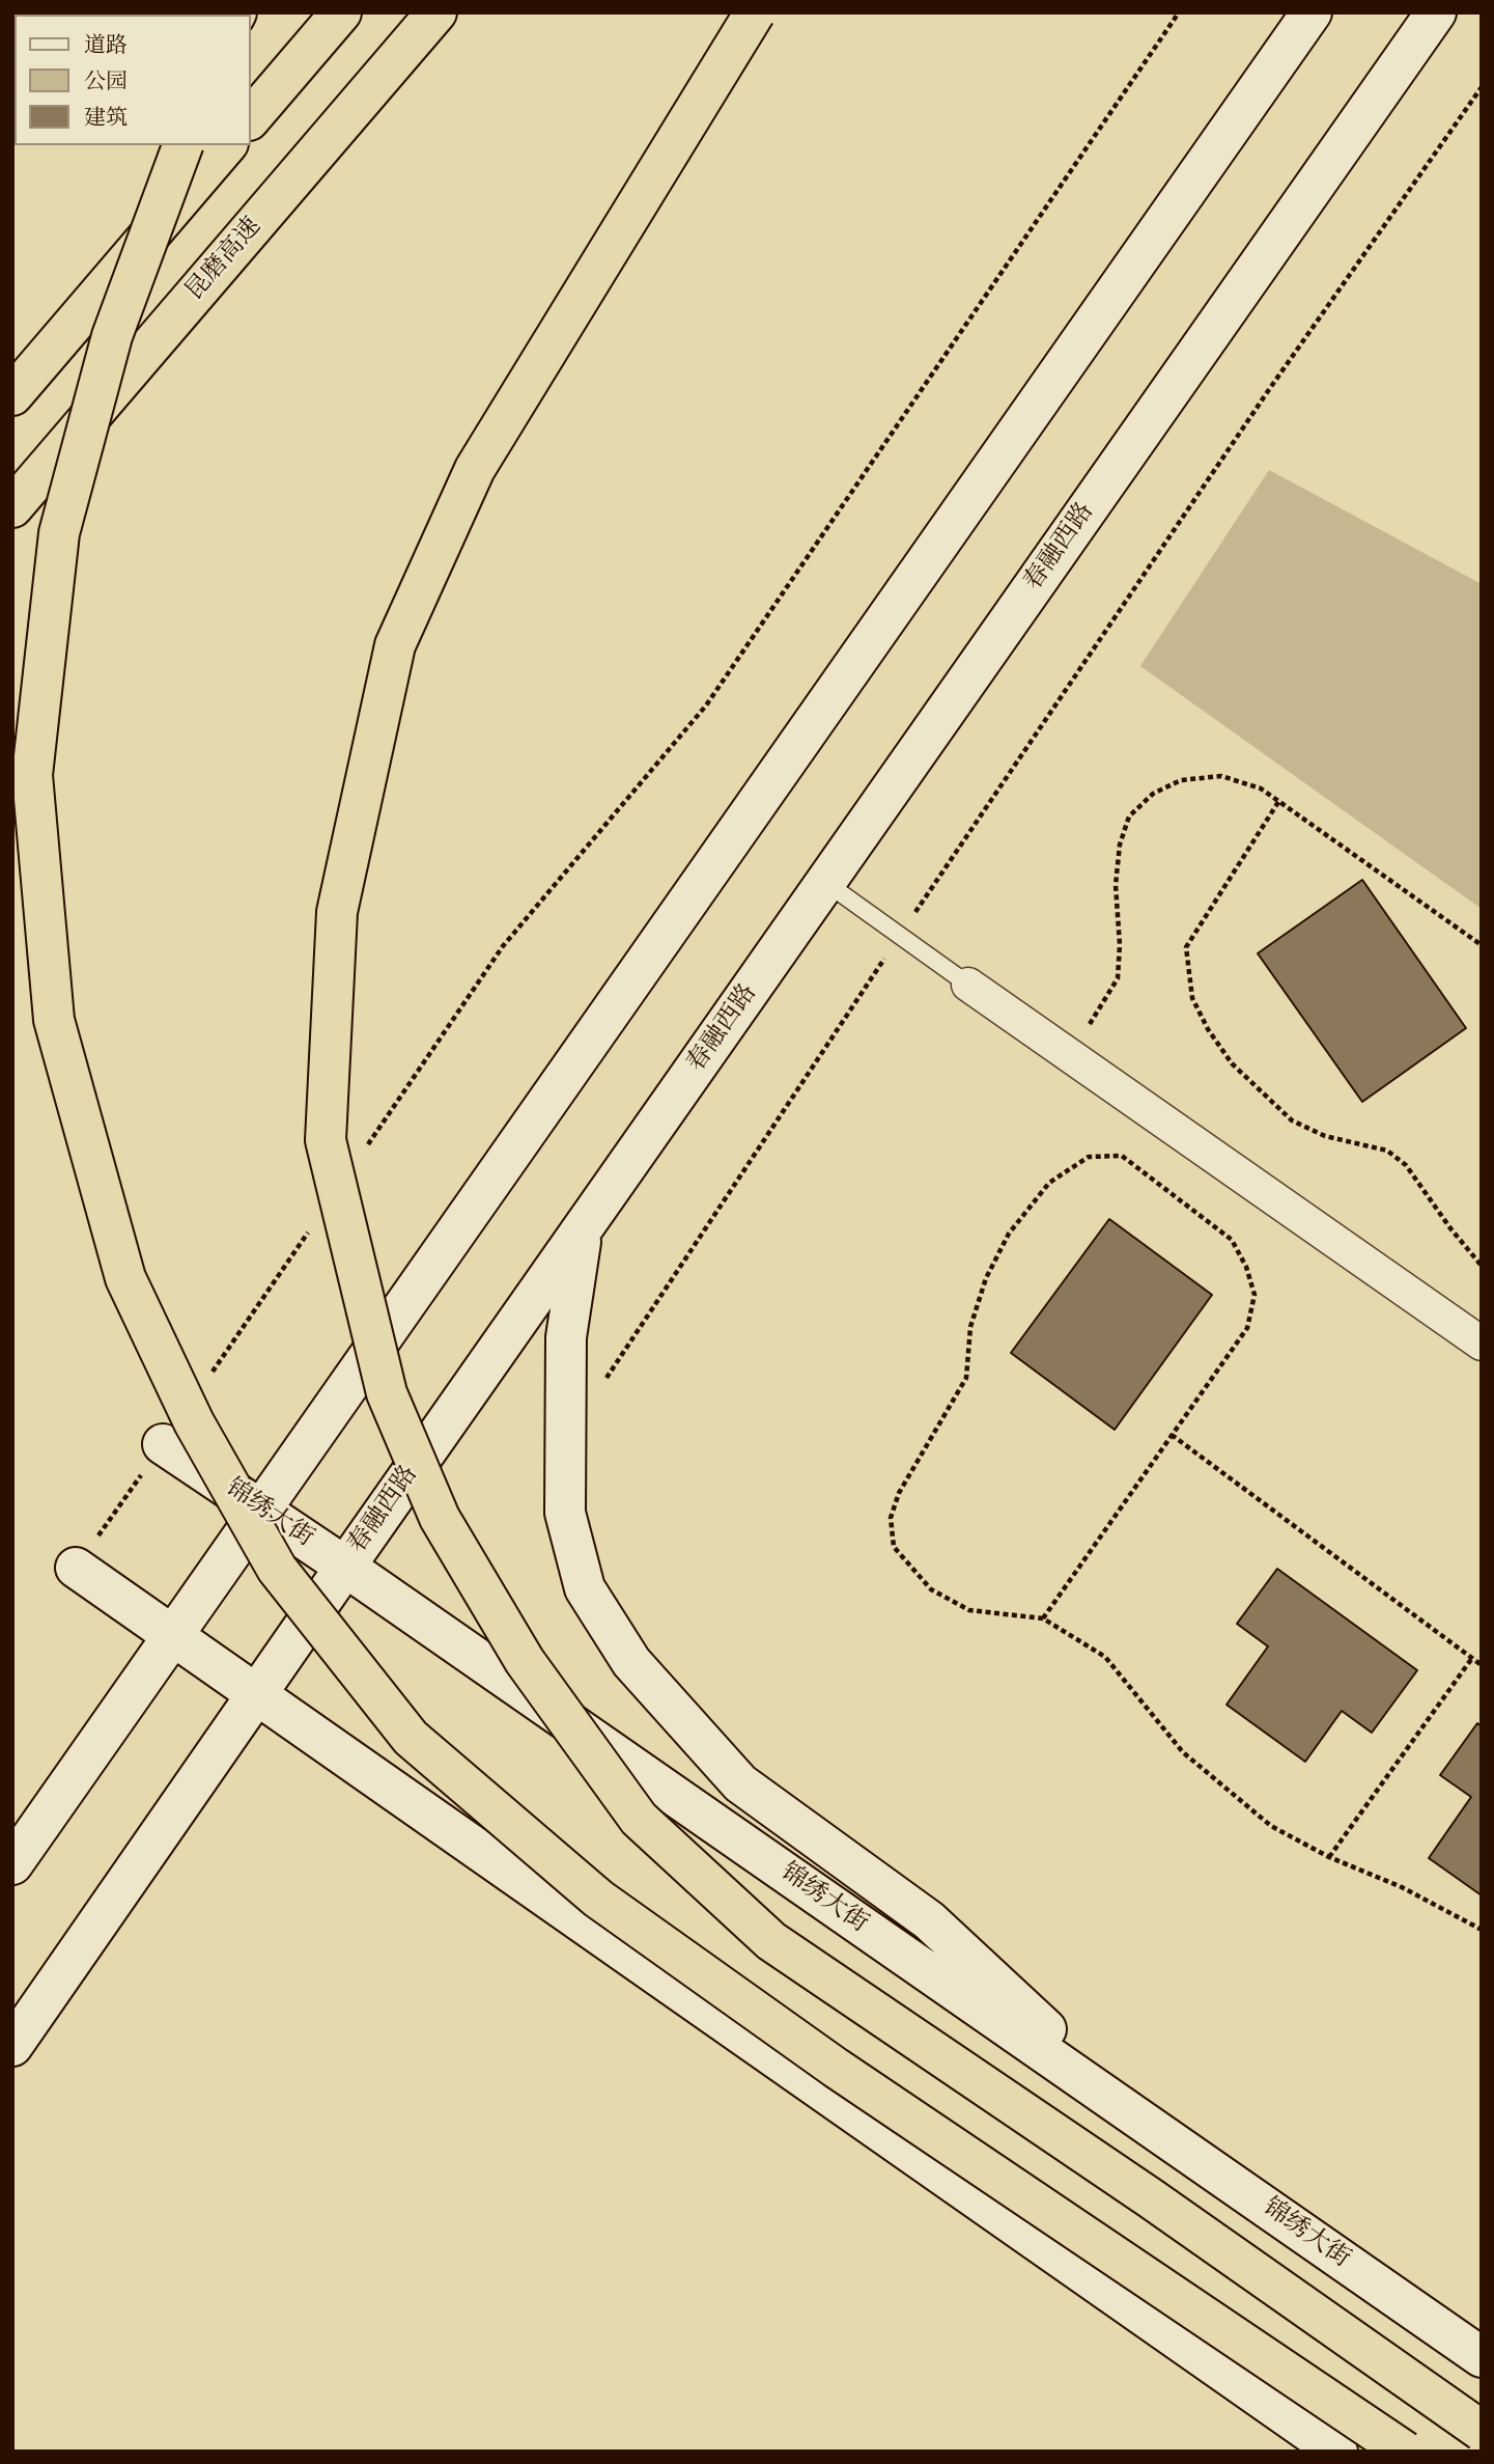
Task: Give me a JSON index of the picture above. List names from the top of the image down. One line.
{"streets":{"highway":["昆磨高速"],"main road":["春融西路","锦绣大街"]},"crossings":[["春融西路","锦绣大街"]],"legend":["道路","公园","建筑"]}
